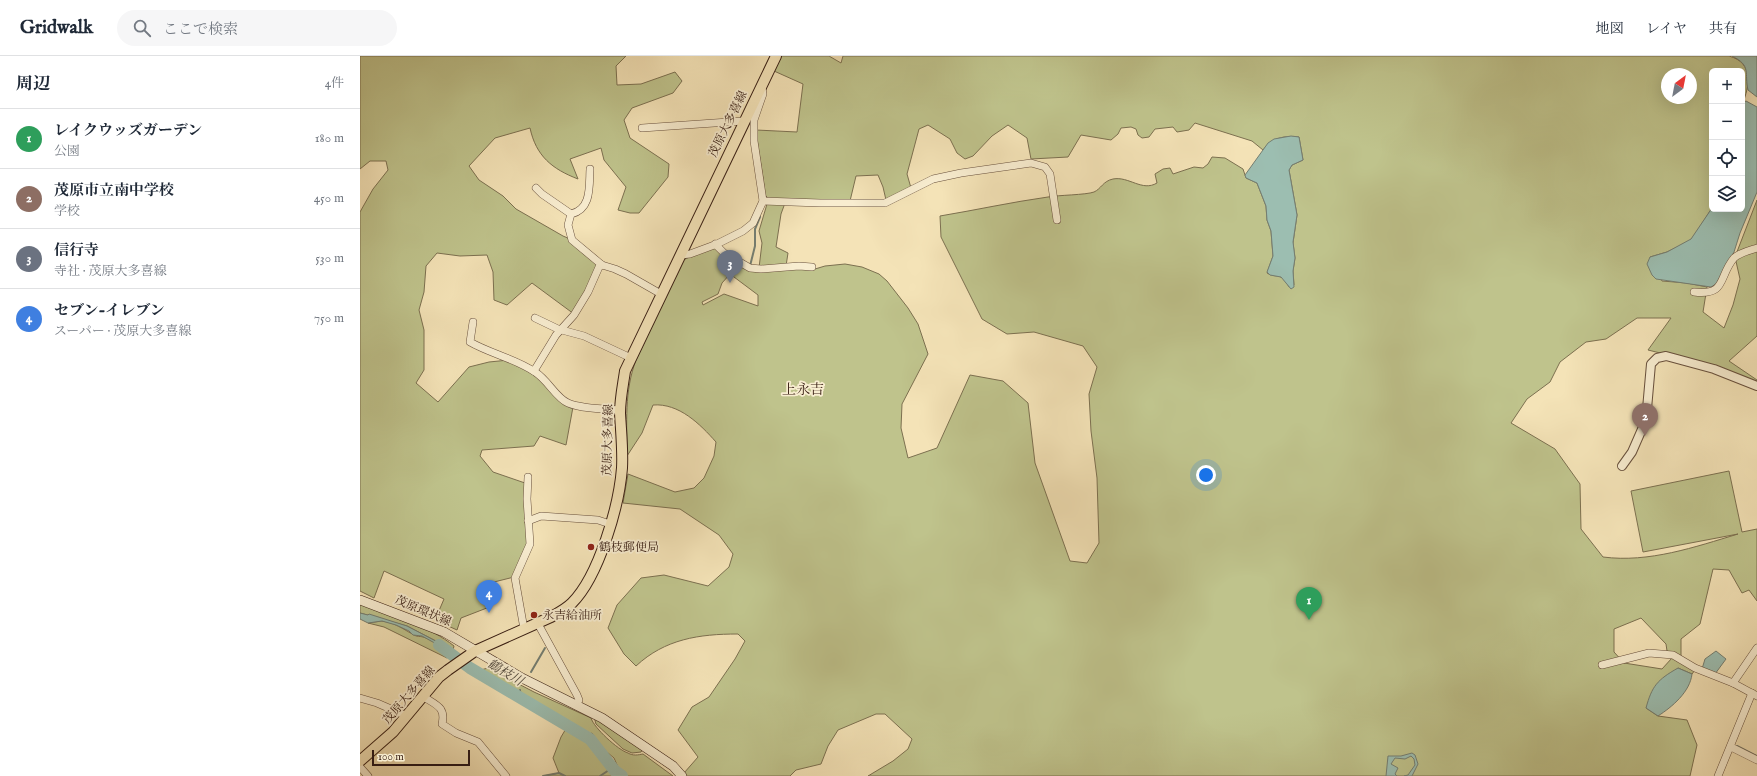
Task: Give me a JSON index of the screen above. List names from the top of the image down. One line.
{"streets":{"main road":["茂原大多喜線","茂原環状線"]},"crossings":[["茂原大多喜線","茂原環状線"]],"districts":["上永吉"],"water":["鶴枝川"],"places":["鶴枝郵便局","永吉給油所"],"scale_bar":"100 m","north":"top right","page":{"header":"Gridwalk","search":"ここで検索","nav":["地図","レイヤ","共有"],"heading":["周辺","4件"],"map_buttons":["+","−"],"list":[{"mark":"1","name":"レイクウッズガーデン","note":"公園","value":"180 m"},{"mark":"2","name":"茂原市立南中学校","note":"学校","value":"450 m"},{"mark":"3","name":"信行寺","note":"寺社 · 茂原大多喜線","value":"530 m"},{"mark":"4","name":"セブン-イレブン","note":"スーパー · 茂原大多喜線","value":"750 m"}],"pins":["3","2","4","1"],"scale":"100 m"}}
